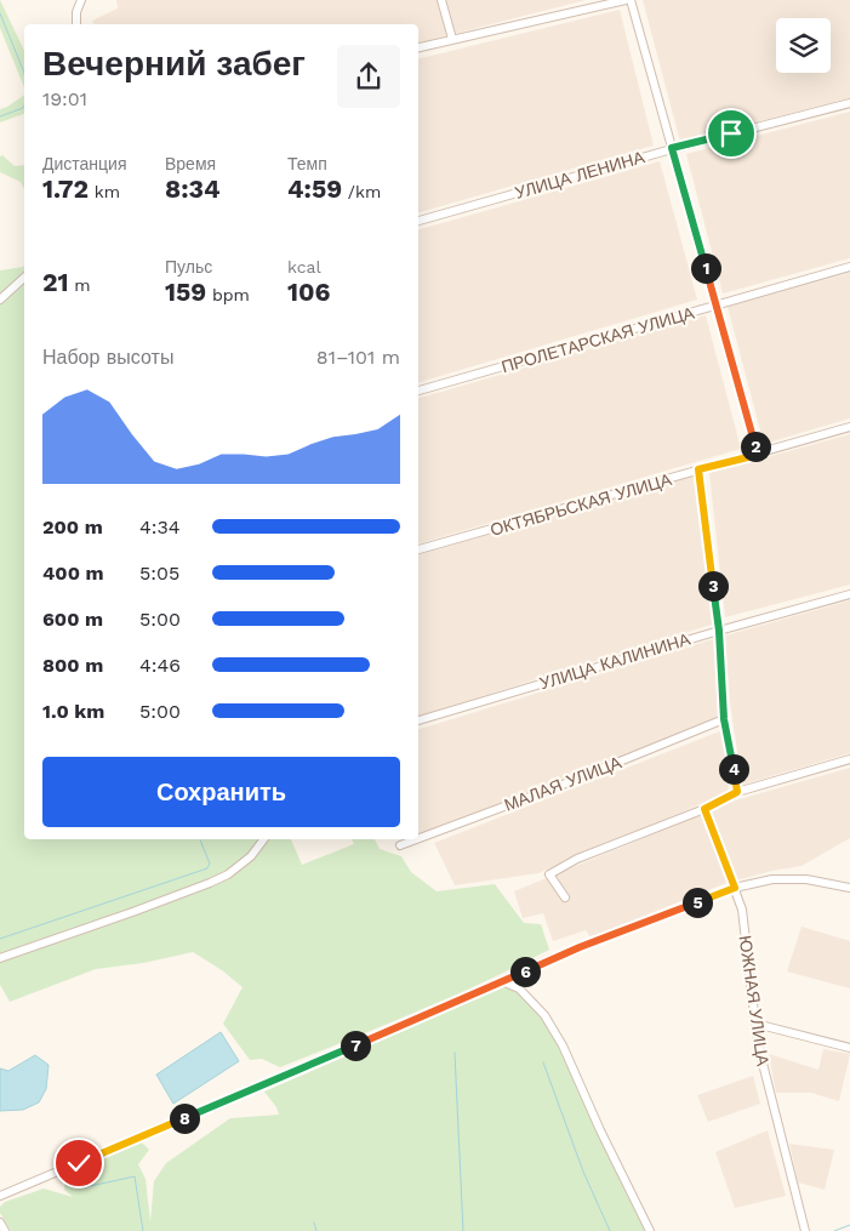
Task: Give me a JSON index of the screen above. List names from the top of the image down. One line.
{"streets":{"street":["УЛИЦА ЛЕНИНА","ПРОЛЕТАРСКАЯ УЛИЦА","ОКТЯБРЬСКАЯ УЛИЦА","УЛИЦА КАЛИНИНА","МАЛАЯ УЛИЦА","ЮЖНАЯ УЛИЦА"]},"page":{"heading":["Вечерний забег","19:01"],"stats":[["Дистанция","1.72 km"],["Время","8:34"],["Темп","4:59 /km"],["21 m"],["Пульс","159 bpm"],["kcal","106"]],"pins":["1","2","3","4","5","6","7","8"],"chart":["Набор высоты","81–101 m"],"list":[{"name":"200 m","note":"4:34"},{"name":"400 m","note":"5:05"},{"name":"600 m","note":"5:00"},{"name":"800 m","note":"4:46"},{"name":"1.0 km","note":"5:00"}],"buttons":"Сохранить"}}
